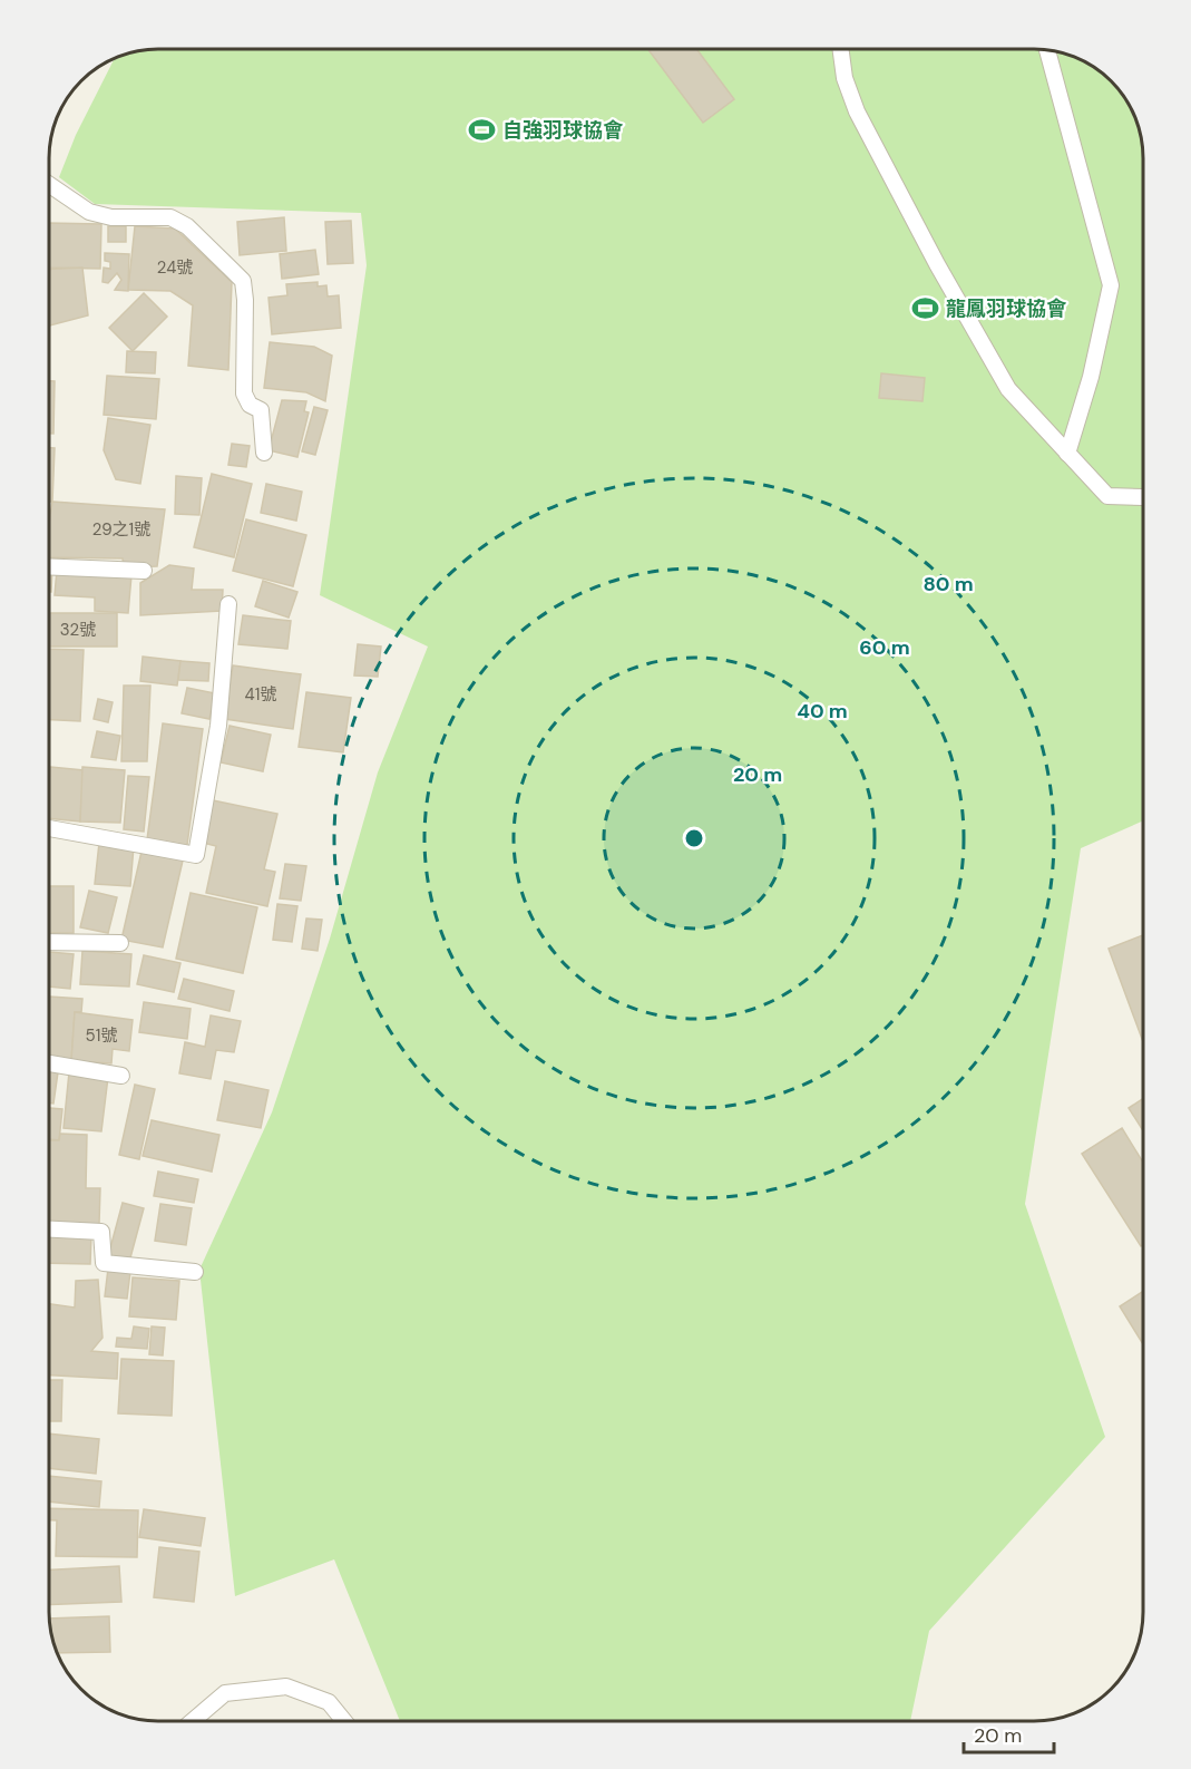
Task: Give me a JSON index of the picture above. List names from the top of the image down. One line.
{"places":{"sports":["自強羽球協會","龍鳳羽球協會"]},"house_numbers":["24號","29之1號","32號","41號","51號"],"scale_bar":"20 m","rings":["80 m","60 m","40 m","20 m"]}
